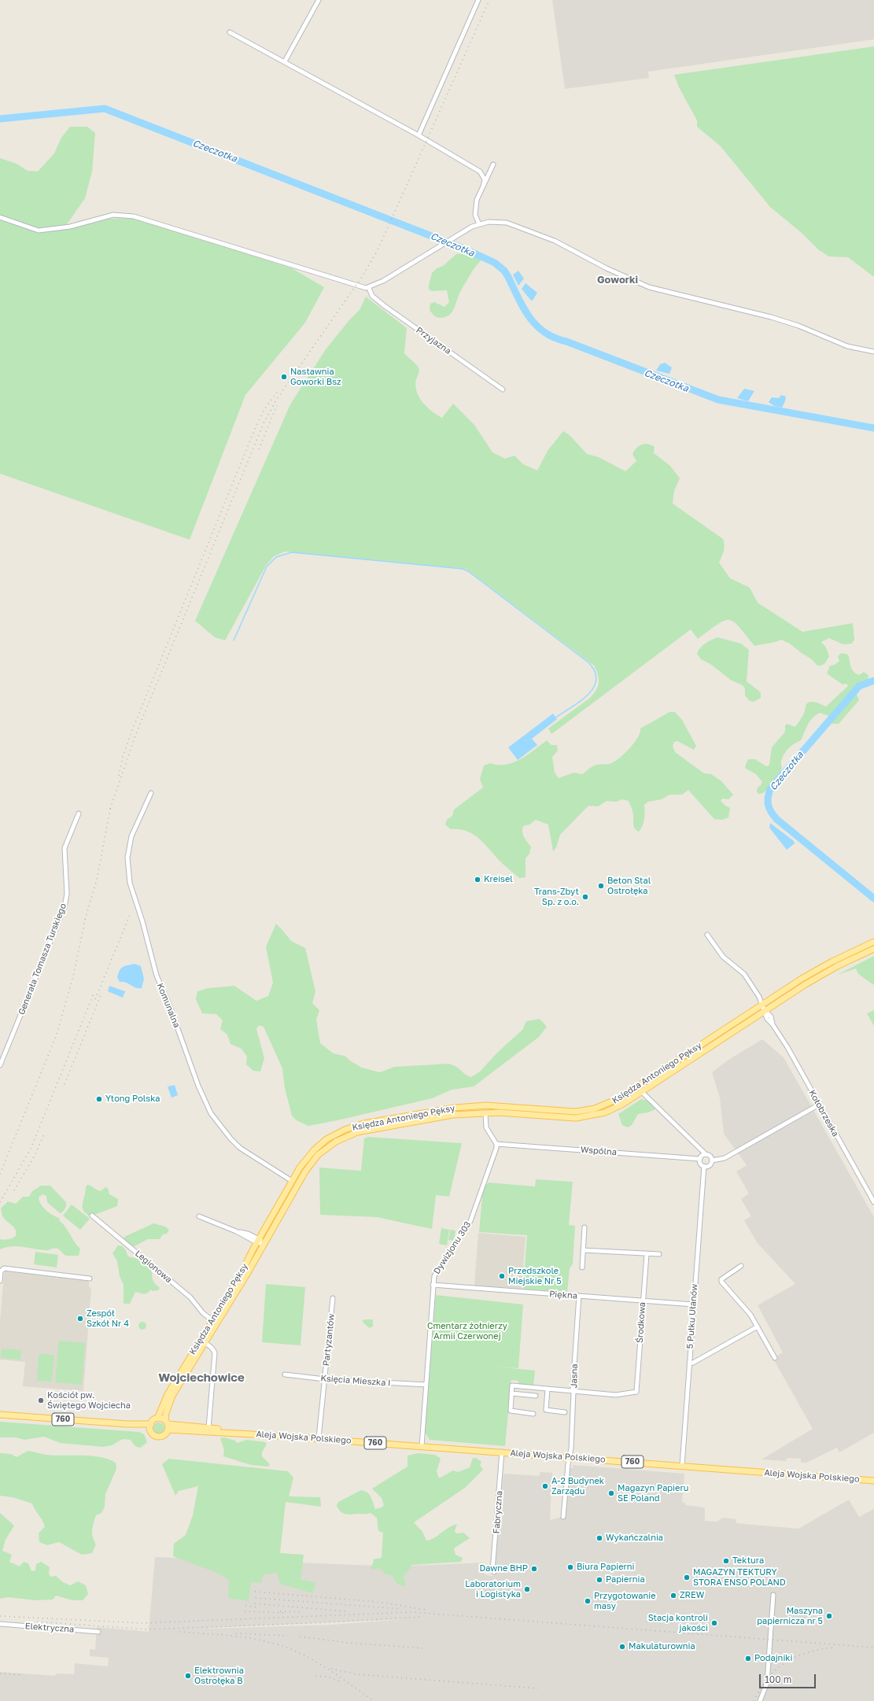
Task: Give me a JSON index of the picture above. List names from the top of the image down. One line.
{"streets":{"main road":["Księdza Antoniego Pęksy","760","Aleja Wojska Polskiego"],"street":["Przyjazna","Generała Tomasza Turskiego","Komunalna","Kołobrzeska","Wspólna","Dywizjonu 303","Legionowa","Piękna","5 Pułku Ułanów","Środkowa","Partyzantów","Jasna","Księcia Mieszka I","Fabryczna","Elektryczna"]},"crossings":[["Komunalna","Księdza Antoniego Pęksy"],["Księdza Antoniego Pęksy","Kołobrzeska"],["Księdza Antoniego Pęksy","Legionowa"],["Księdza Antoniego Pęksy","760"],["Księdza Antoniego Pęksy","Aleja Wojska Polskiego"],["Wspólna","Dywizjonu 303"],["Wspólna","5 Pułku Ułanów"],["Dywizjonu 303","Piękna"],["Dywizjonu 303","Księcia Mieszka I"],["Dywizjonu 303","Aleja Wojska Polskiego"],["Piękna","5 Pułku Ułanów"],["Piękna","Środkowa"],["Piękna","Jasna"],["5 Pułku Ułanów","Aleja Wojska Polskiego"],["Środkowa","Jasna"],["Partyzantów","Księcia Mieszka I"],["Partyzantów","Aleja Wojska Polskiego"],["Jasna","Aleja Wojska Polskiego"],["760","Aleja Wojska Polskiego"],["Aleja Wojska Polskiego","Fabryczna"]],"districts":["Goworki","Wojciechowice"],"water":["Czeczotka"],"parks":["Cmentarz żołnierzy Armii Czerwonej"],"places":["Nastawnia Goworki Bsz","Kreisel","Beton Stal Ostrołęka","Trans-Zbyt Sp. z o.o.","Ytong Polska","Przedszkole Miejskie Nr 5","Zespół Szkół Nr 4","Kościół pw. Świętego Wojciecha","A-2 Budynek Zarządu","Magazyn Papieru SE Poland","Wykańczalnia","Tektura","Biura Papierni","Dawne BHP","MAGAZYN TEKTURY STORA ENSO POLAND","Papiernia","Laboratorium i Logistyka","ZREW","Przygotowanie masy","Maszyna papiernicza nr 5","Stacja kontroli jakości","Makulaturownia","Podajniki","Elektrownia Ostrołęka B"],"scale_bar":"100 m"}
